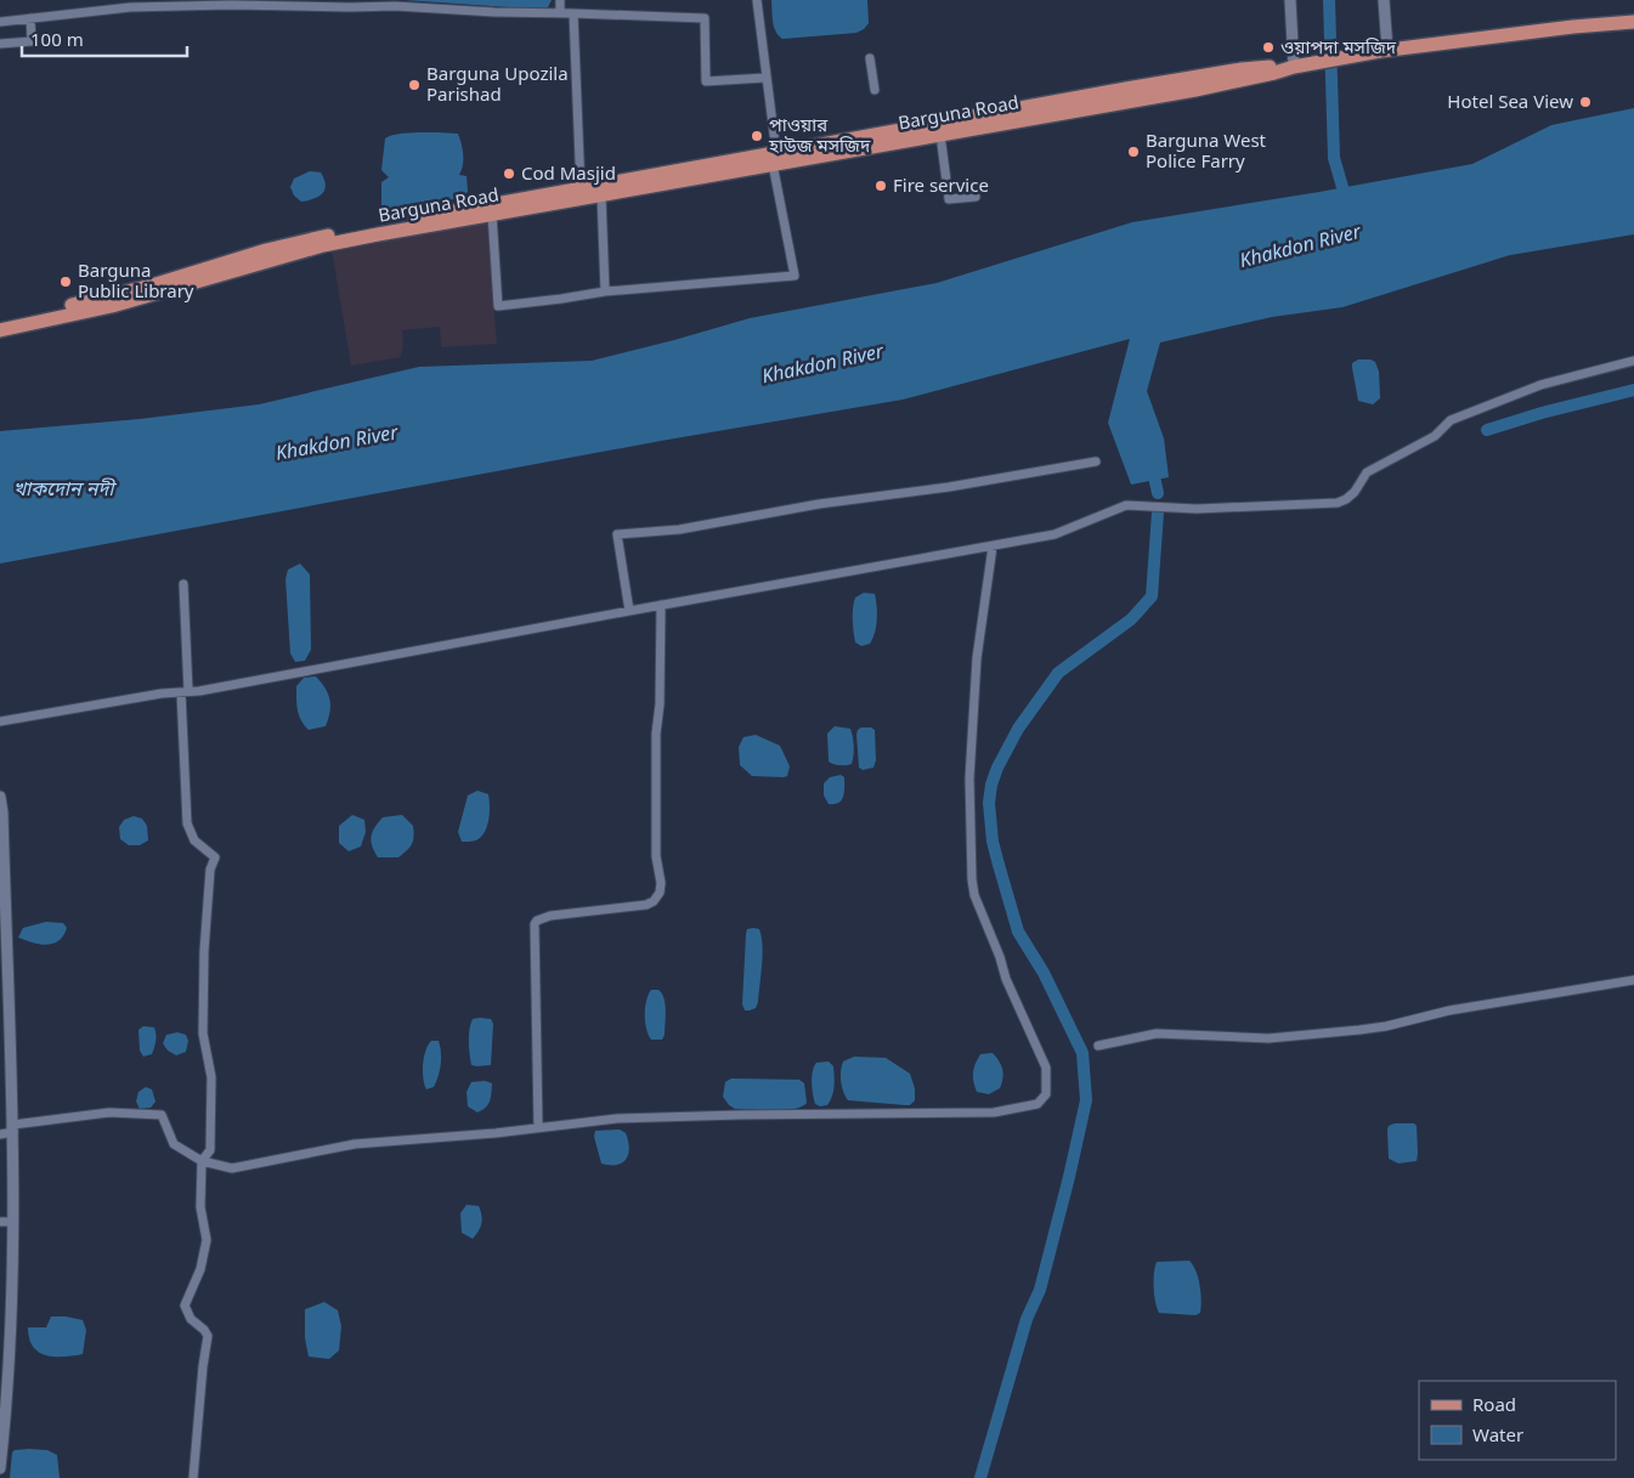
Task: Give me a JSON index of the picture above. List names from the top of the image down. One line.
{"streets":{"main road":["Barguna Road"]},"water":["Khakdon River","খাকদোন নদী"],"places":["ওয়াপদা মসজিদ","Barguna Upozila Parishad","Hotel Sea View","পাওয়ার হাউজ মসজিদ","Barguna West Police Farry","Cod Masjid","Fire service","Barguna Public Library"],"legend":["Road","Water"],"scale_bar":"100 m"}
